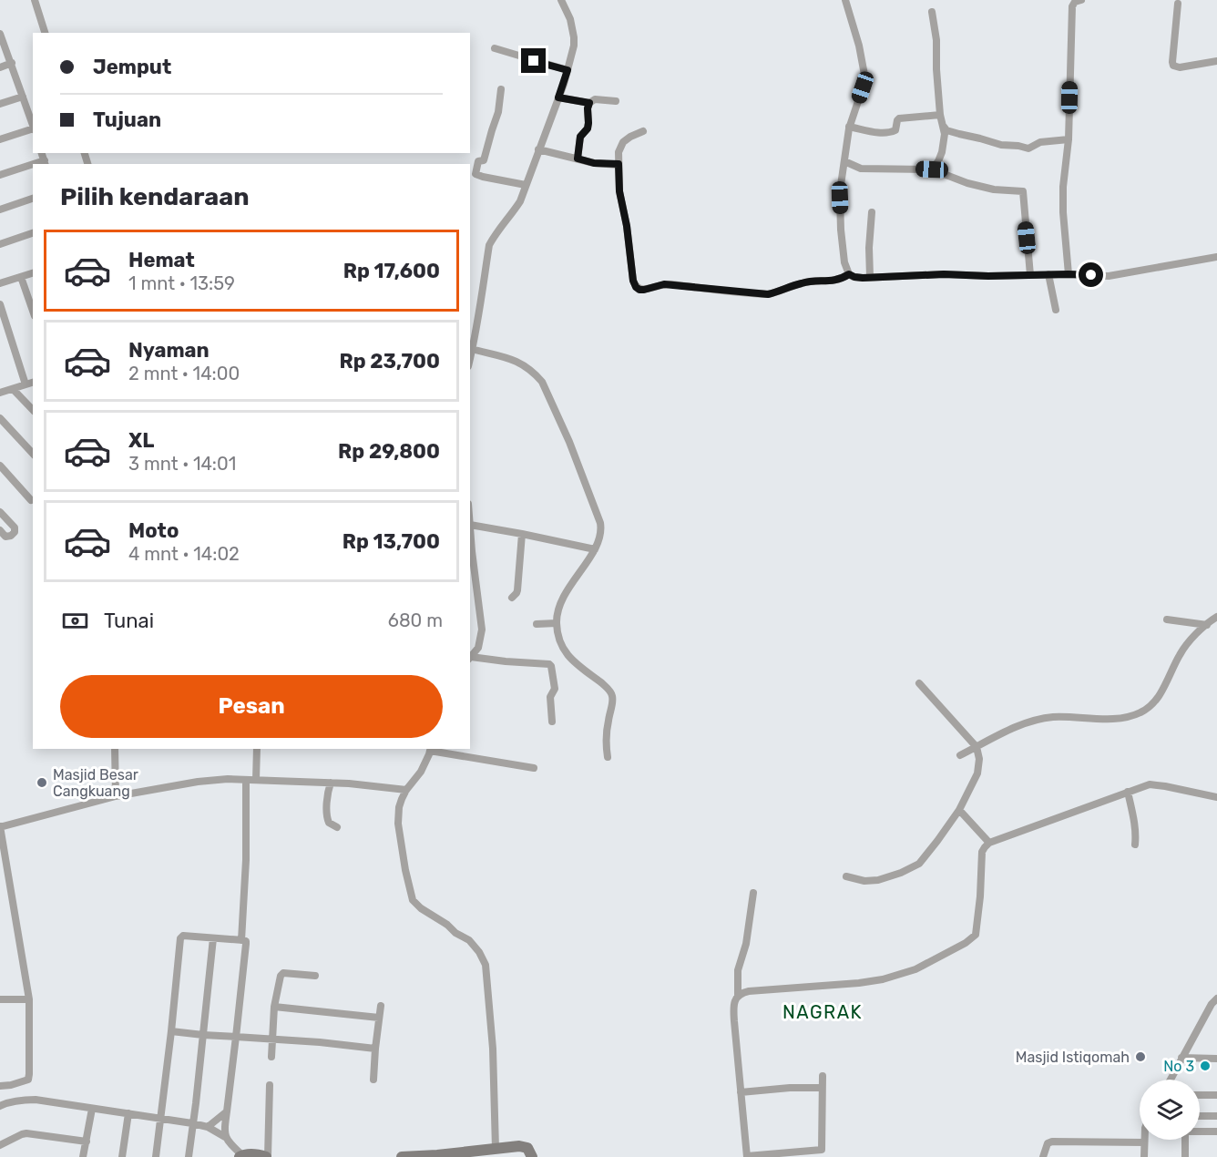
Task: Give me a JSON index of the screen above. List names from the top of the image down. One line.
{"districts":["NAGRAK"],"places":["Masjid Besar Cangkuang","Masjid Istiqomah","No 3"],"page":{"banner":["Jemput","Tujuan"],"heading":"Pilih kendaraan","list":[{"name":"Hemat","note":"1 mnt · 13:59","value":"Rp 17,600"},{"name":"Nyaman","note":"2 mnt · 14:00","value":"Rp 23,700"},{"name":"XL","note":"3 mnt · 14:01","value":"Rp 29,800"},{"name":"Moto","note":"4 mnt · 14:02","value":"Rp 13,700"}],"pay":["Tunai","680 m"],"buttons":"Pesan"}}
